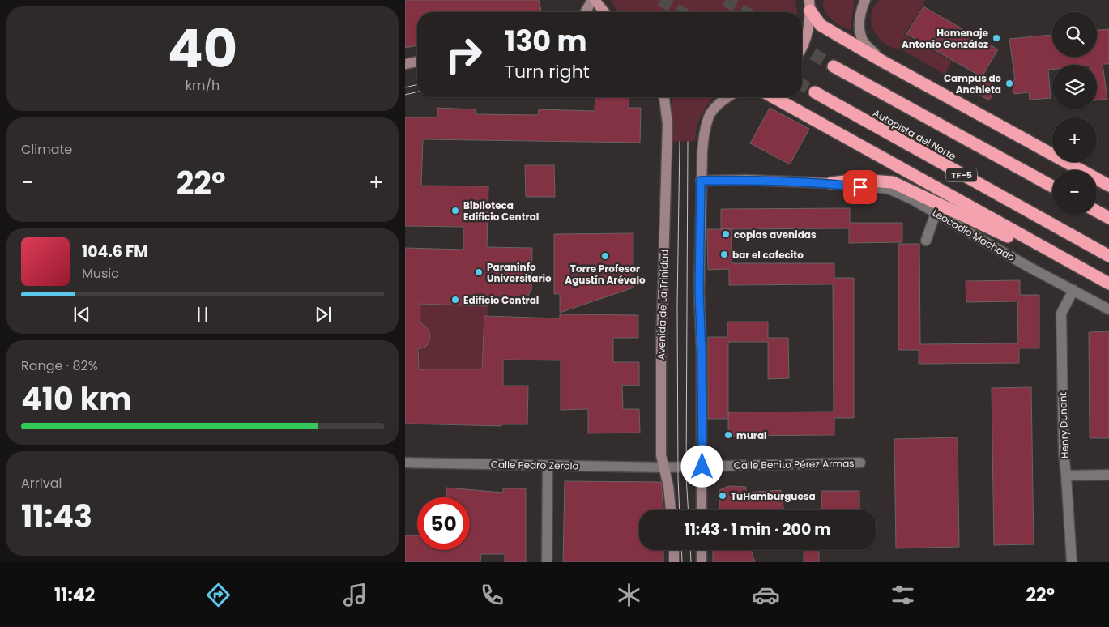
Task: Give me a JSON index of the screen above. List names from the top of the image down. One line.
{"streets":{"highway":["Autopista del Norte","TF-5"],"main road":["Avenida de La Trinidad"],"street":["Leocadio Machado","Henry Dunant","Calle Benito Pérez Armas","Calle Pedro Zerolo"]},"crossings":[["Leocadio Machado","Henry Dunant"],["Avenida de La Trinidad","Calle Pedro Zerolo"],["Calle Benito Pérez Armas","Calle Pedro Zerolo"]],"places":["Homenaje Antonio González","Campus de Anchieta","Biblioteca Edificio Central","copias avenidas","bar el cafecito","Torre Profesor Agustín Arévalo","Paraninfo Universitario","Edificio Central","mural","TuHamburguesa"],"page":{"tile":[["40","km/h"],"Climate",["Range · 82%","410 km"],["Arrival","11:43"]],"map_buttons":["+","−"],"turn":["130 m","Turn right"],"heat":["−","22°","+"],"song":["104.6 FM","Music"],"limit":"50","trip":"11:43 · 1 min · 200 m","tabs":["11:42","22°"]}}
